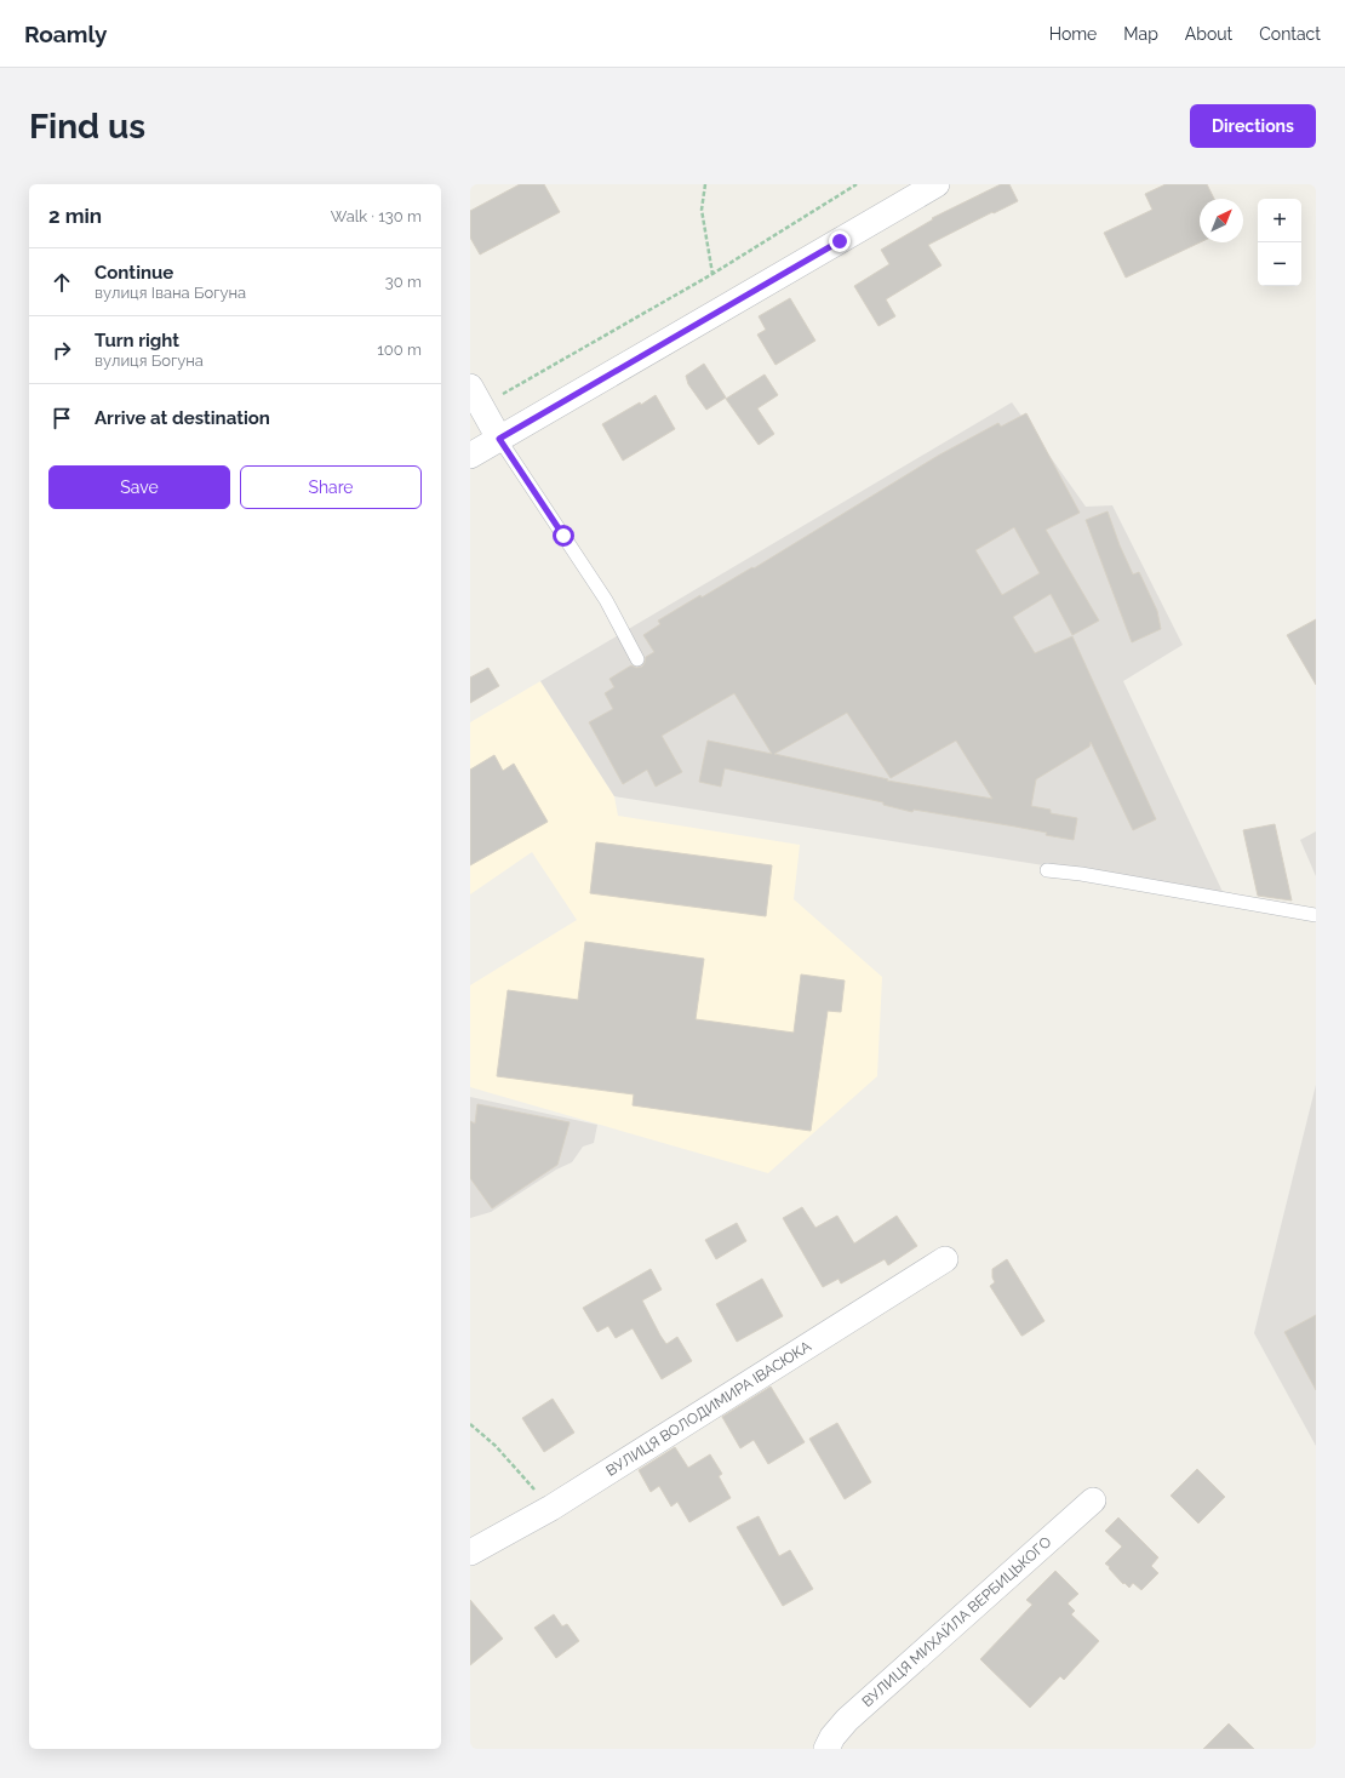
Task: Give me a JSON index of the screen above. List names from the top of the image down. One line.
{"streets":{"street":["ВУЛИЦЯ ВОЛОДИМИРА ІВАСЮКА","ВУЛИЦЯ МИХАЙЛА ВЕРБИЦЬКОГО"]},"north":"top right","page":{"header":"Roamly","nav":["Home","Map","About","Contact"],"buttons":["Directions",["Save","Share"]],"title":"Find us","heading":["2 min","Walk · 130 m"],"map_buttons":["+","−"],"list":[["Continue","вулиця Івана Богуна","30 m"],["Turn right","вулиця Богуна","100 m"],"Arrive at destination"]}}
